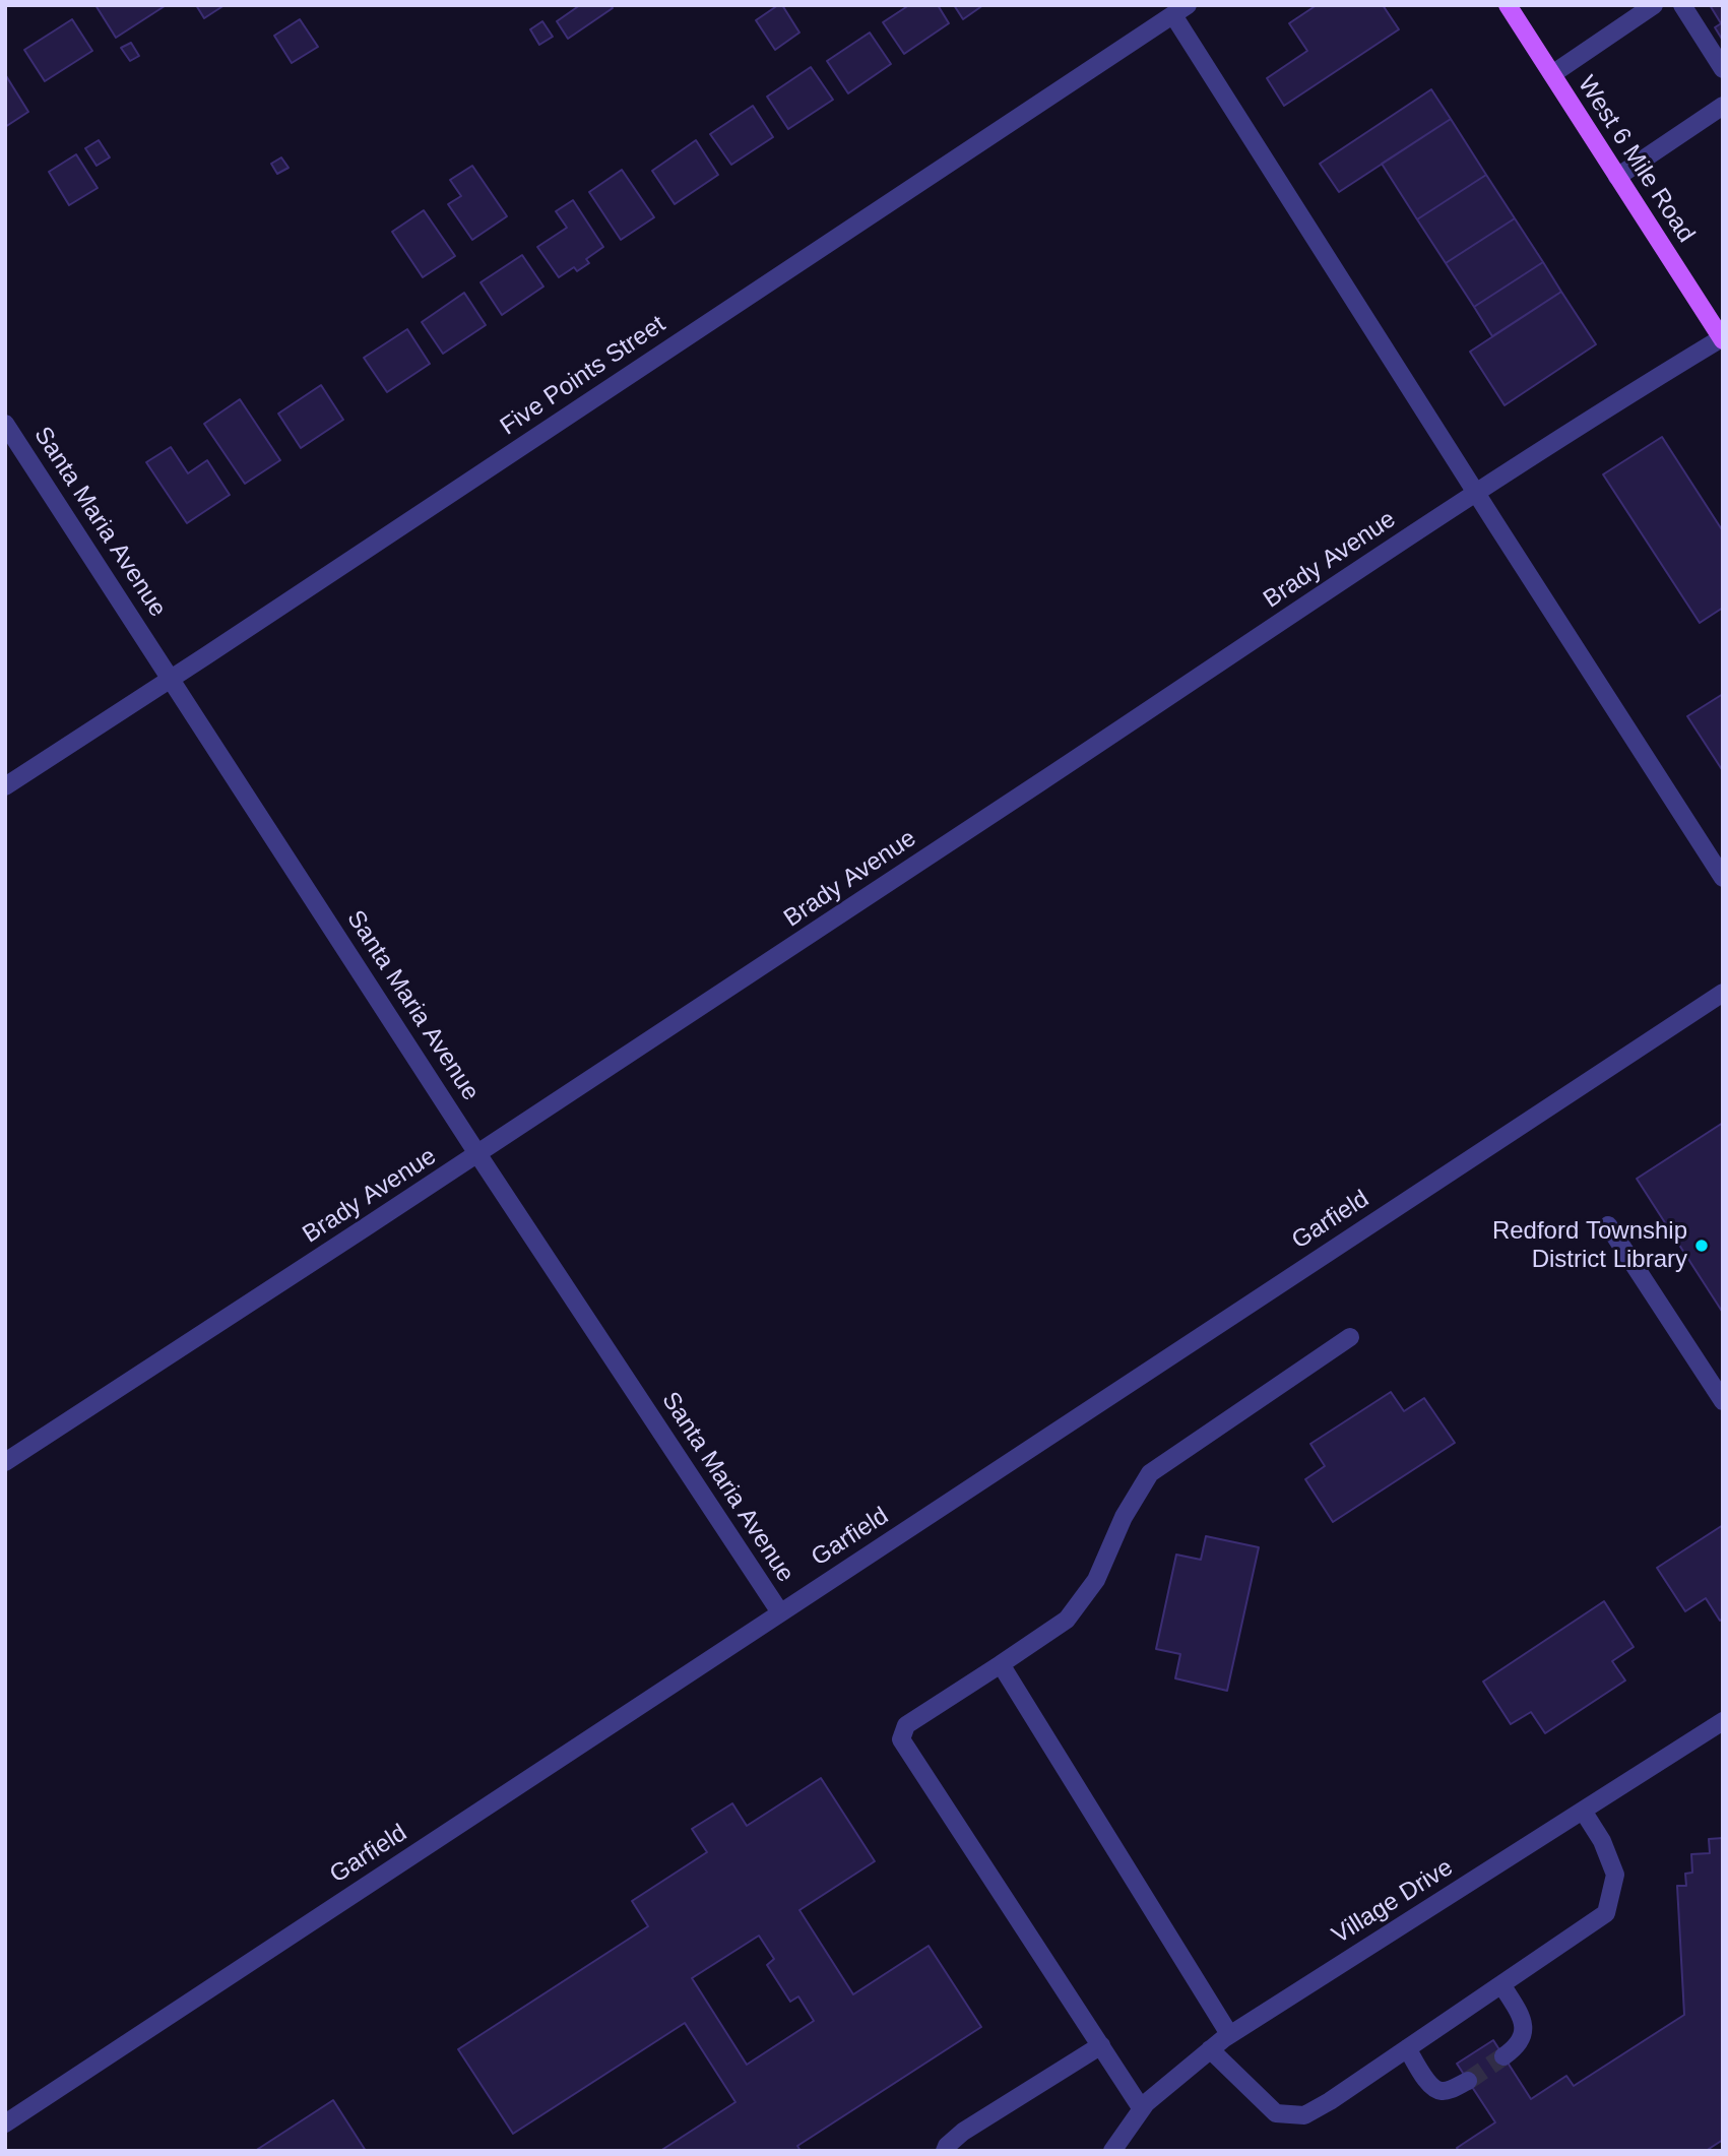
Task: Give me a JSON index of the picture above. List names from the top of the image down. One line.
{"streets":{"main road":["West 6 Mile Road"],"street":["Five Points Street","Santa Maria Avenue","Brady Avenue","Garfield","Village Drive"]},"crossings":[["West 6 Mile Road","Brady Avenue"],["Five Points Street","Santa Maria Avenue"],["Santa Maria Avenue","Brady Avenue"],["Santa Maria Avenue","Garfield"]],"places":["Redford Township District Library"]}
